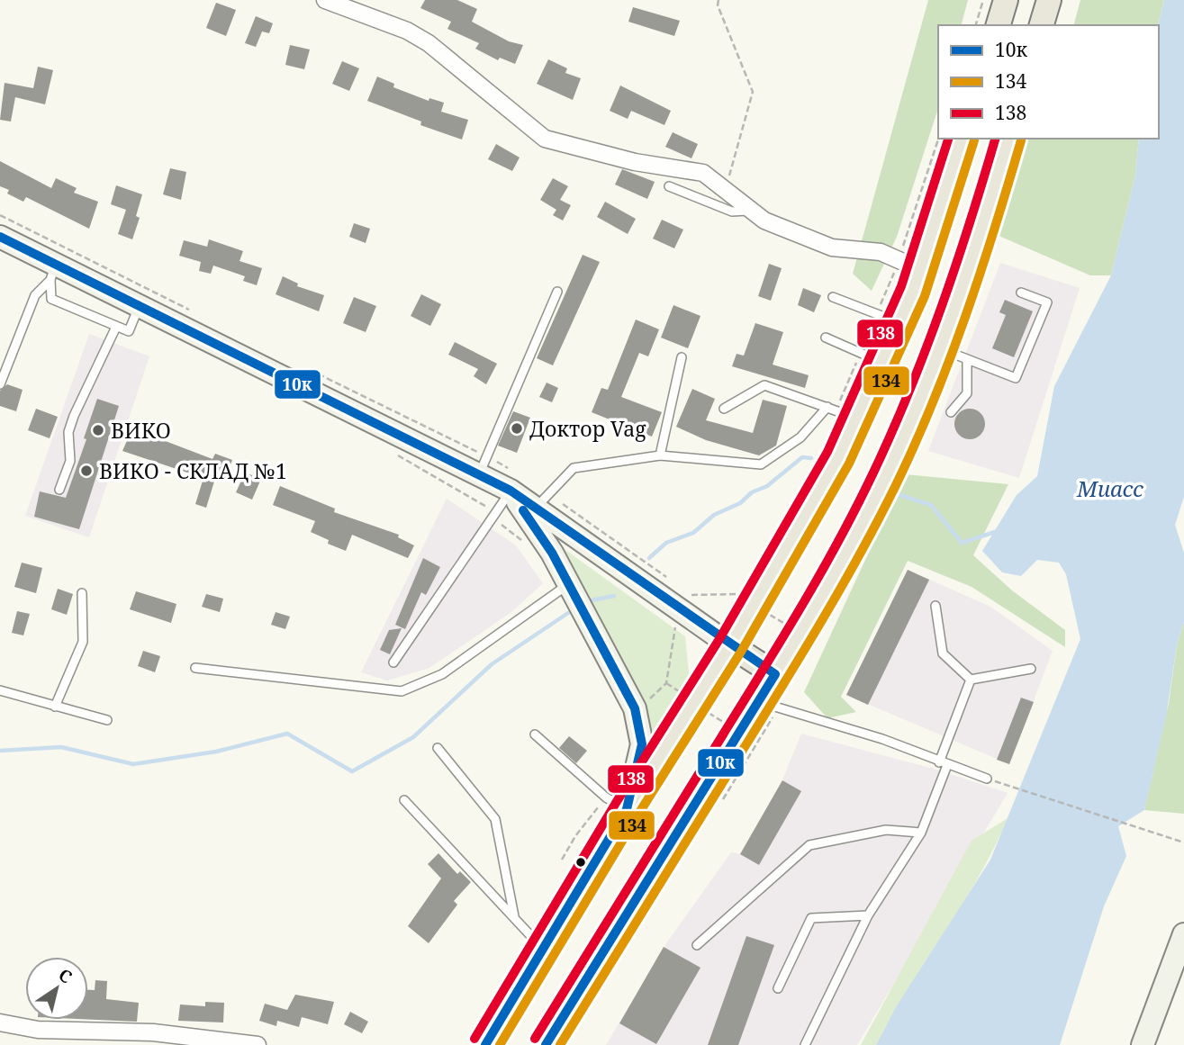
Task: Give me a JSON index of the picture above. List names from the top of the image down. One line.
{"water":["Миасс"],"places":["Доктор Vag","ВИКО","ВИКО - СКЛАД №1"],"lines":["transit line 138","transit line 134","transit line 10к"],"legend":["10к","134","138"],"north":"top right"}
